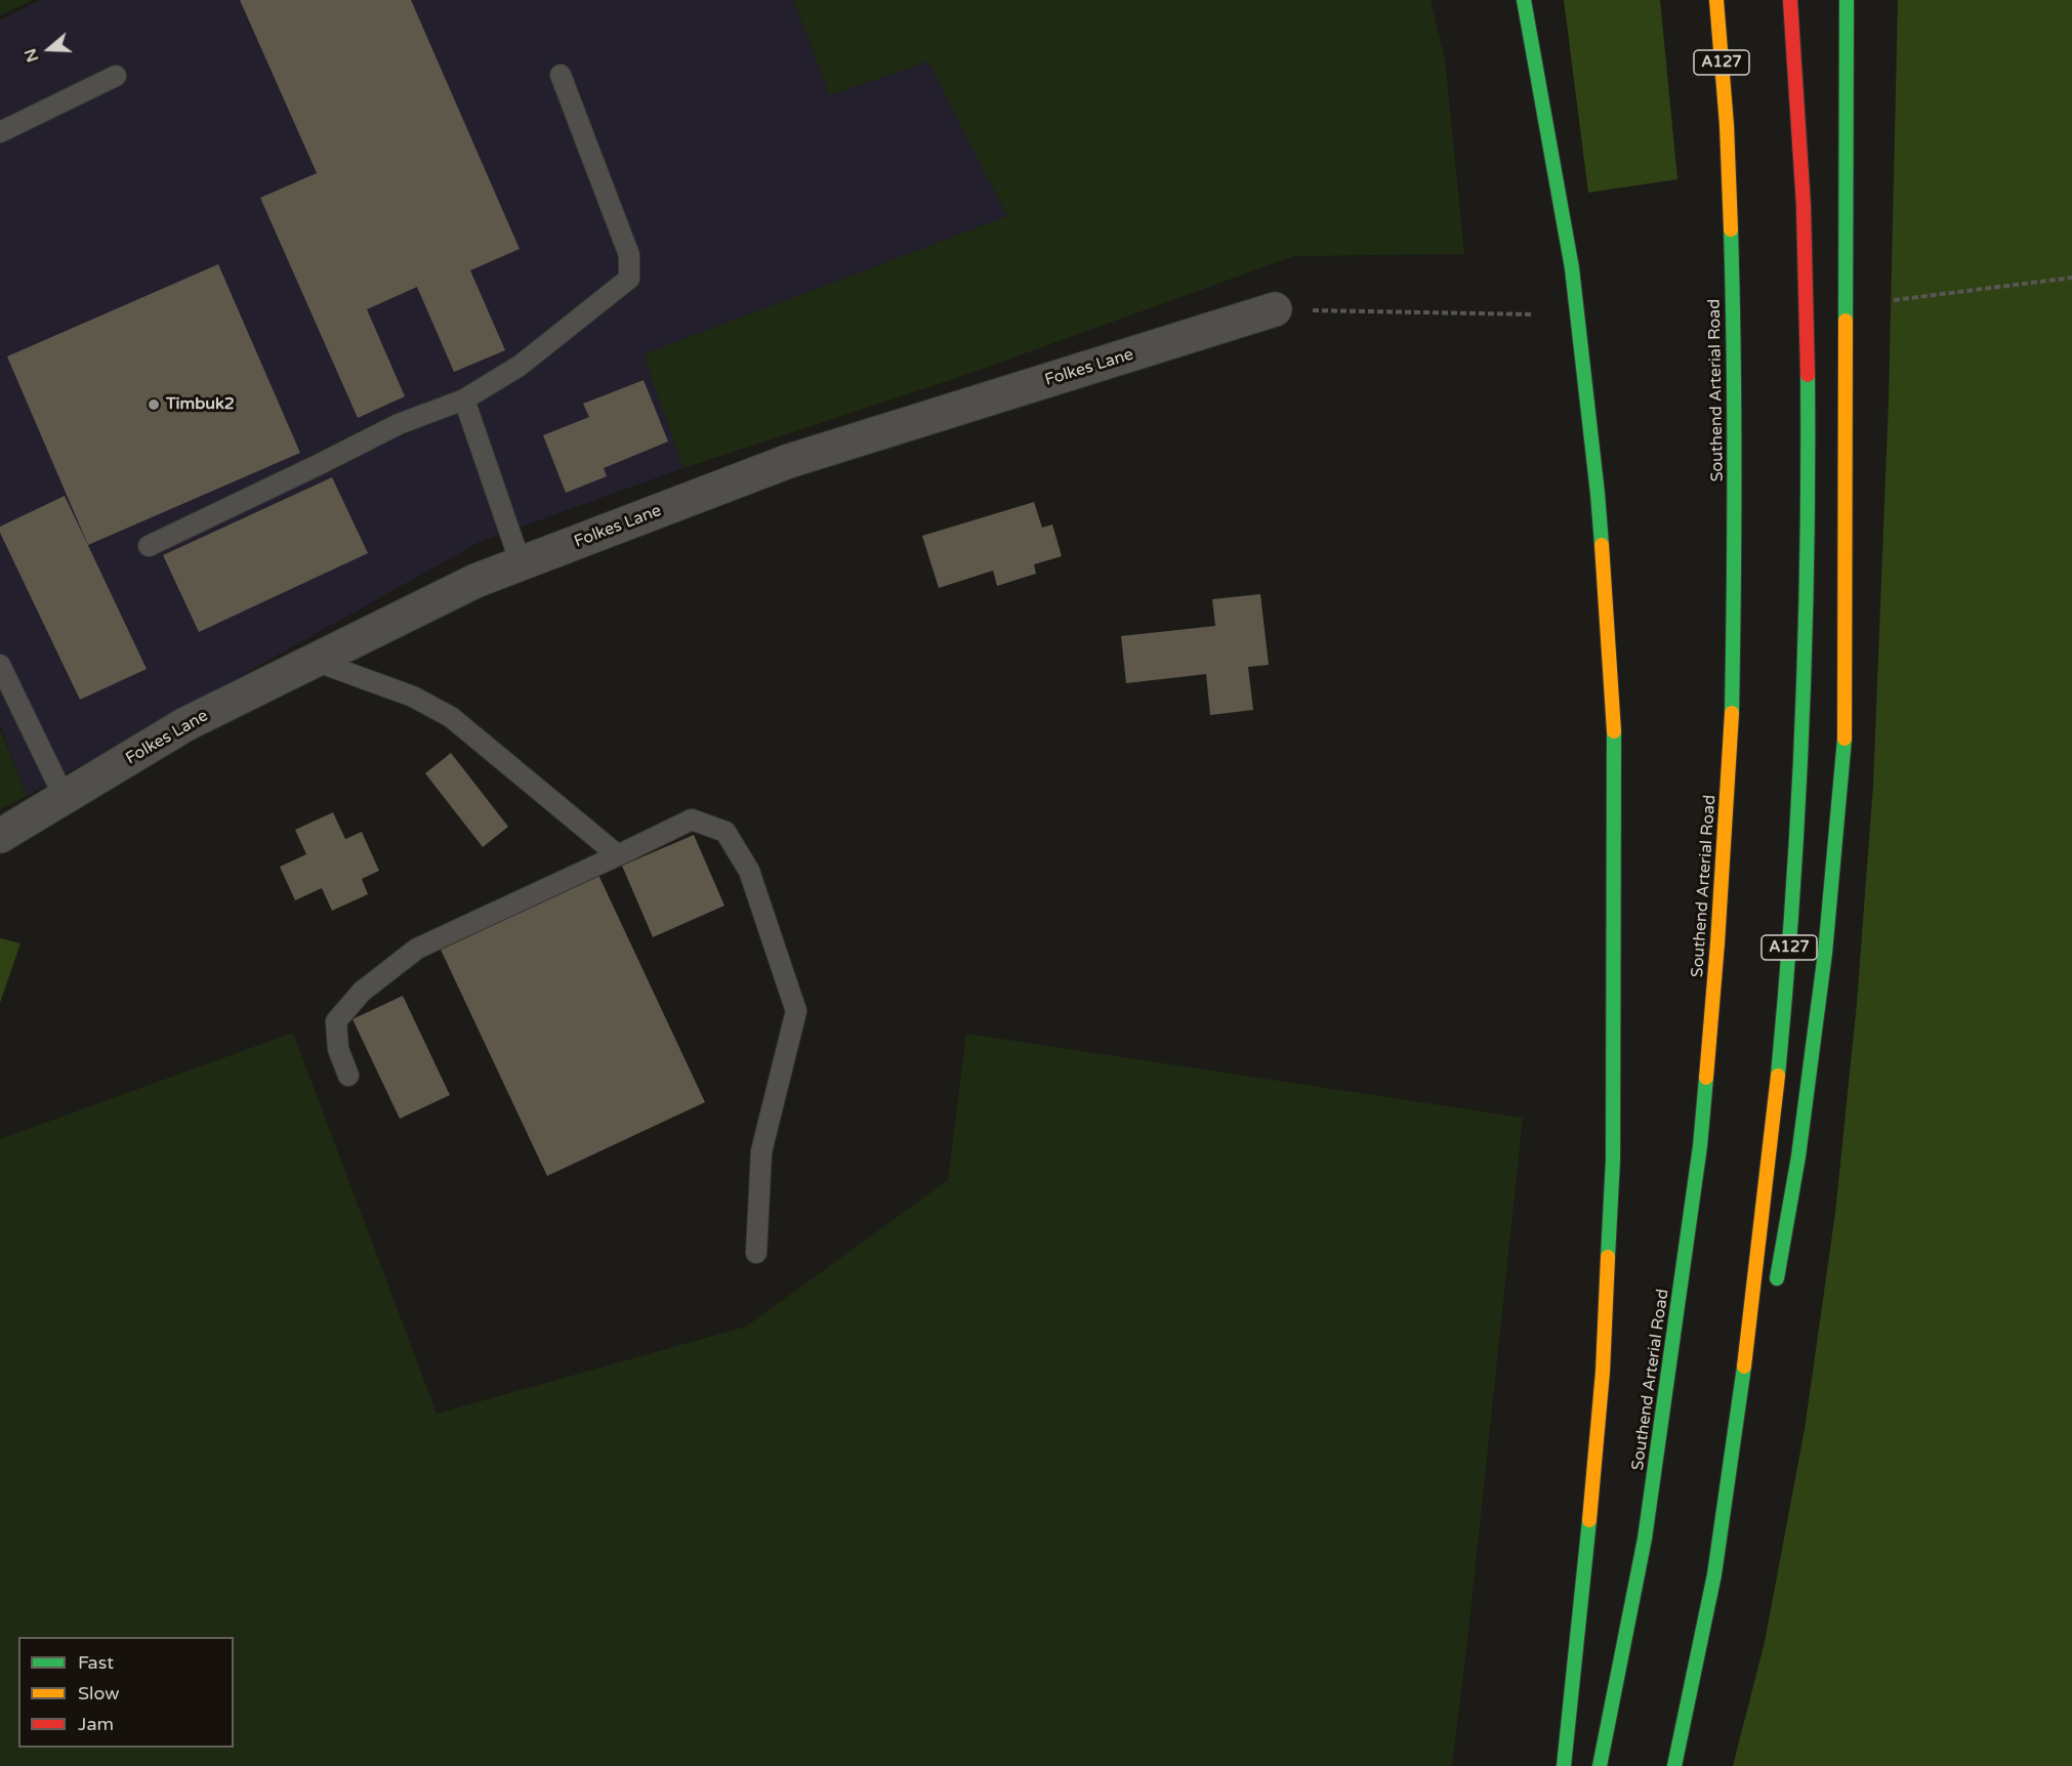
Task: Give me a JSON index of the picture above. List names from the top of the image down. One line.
{"streets":{"highway":["A127","Southend Arterial Road"],"street":["Folkes Lane"]},"places":["Timbuk2"],"legend":["Fast","Slow","Jam"],"north":"left"}
